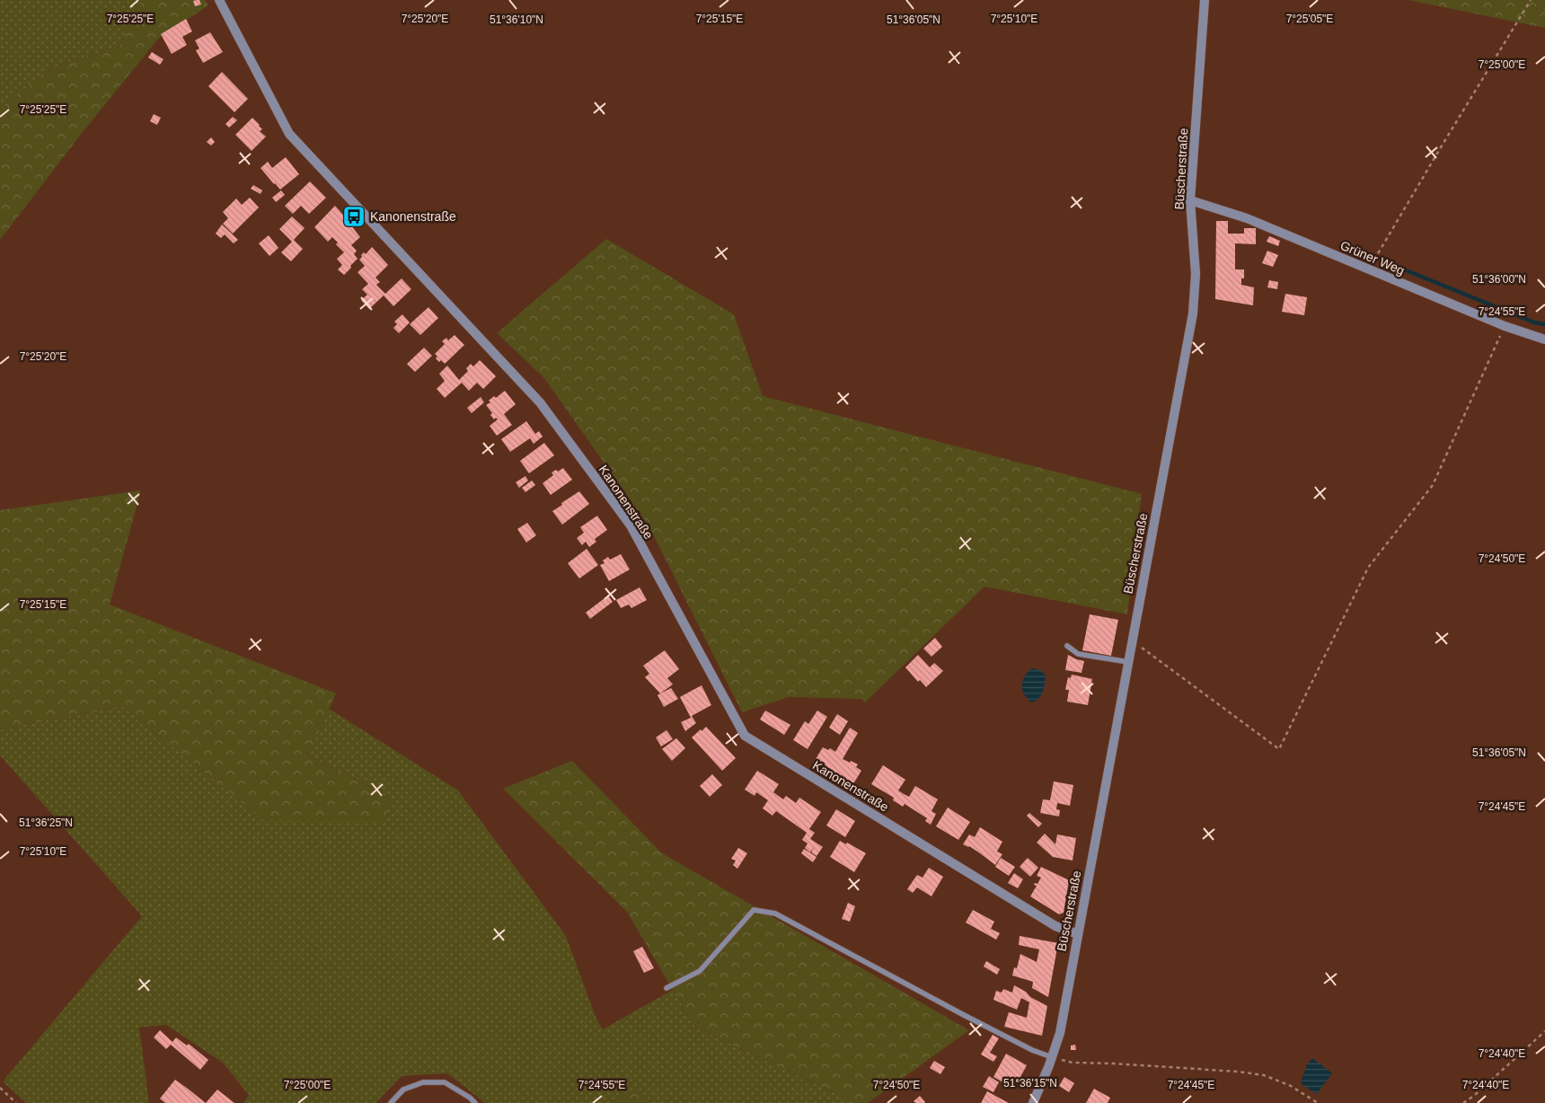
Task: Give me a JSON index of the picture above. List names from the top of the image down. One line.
{"streets":{"street":["Büscherstraße","Grüner Weg","Kanonenstraße"]},"crossings":[["Büscherstraße","Grüner Weg"],["Büscherstraße","Kanonenstraße"]],"places":{"bus stop":["Kanonenstraße"]},"coordinates":["7°25'25\"E","7°25'20\"E","7°25'15\"E","7°25'10\"E","7°25'05\"E","51°36'10\"N","51°36'05\"N","7°25'00\"E","51°36'00\"N","7°24'55\"E","7°24'50\"E","7°24'45\"E","51°36'25\"N","7°24'40\"E","51°36'15\"N"]}
